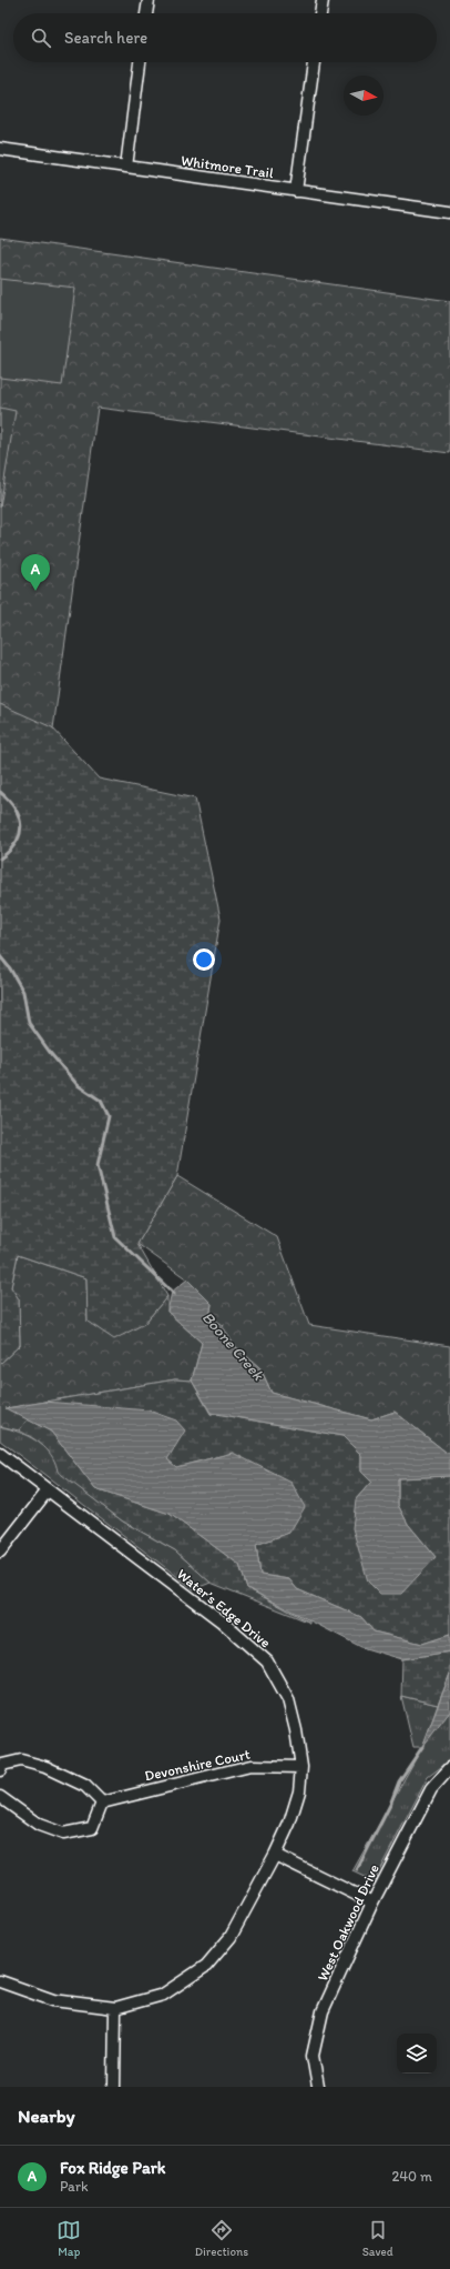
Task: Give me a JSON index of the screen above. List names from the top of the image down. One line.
{"streets":{"street":["Whitmore Trail","Water’s Edge Drive","Devonshire Court","West Oakwood Drive"]},"crossings":[["Water’s Edge Drive","Devonshire Court"]],"water":["Boone Creek"],"north":"right","page":{"search":"Search here","pins":"A","heading":"Nearby","list":[{"mark":"A","name":"Fox Ridge Park","note":"Park","value":"240 m"}],"nav":["Map","Directions","Saved"]}}
